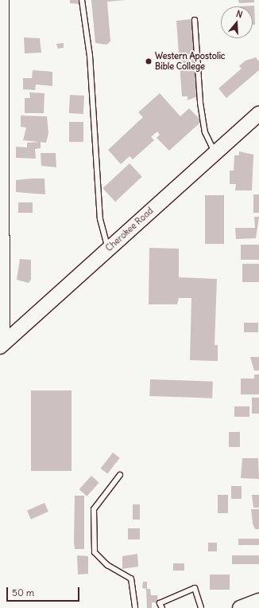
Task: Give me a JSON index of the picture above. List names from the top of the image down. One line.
{"streets":{"street":["Cherokee Road"]},"places":["Western Apostolic Bible College"],"scale_bar":"50 m","north":"top"}
